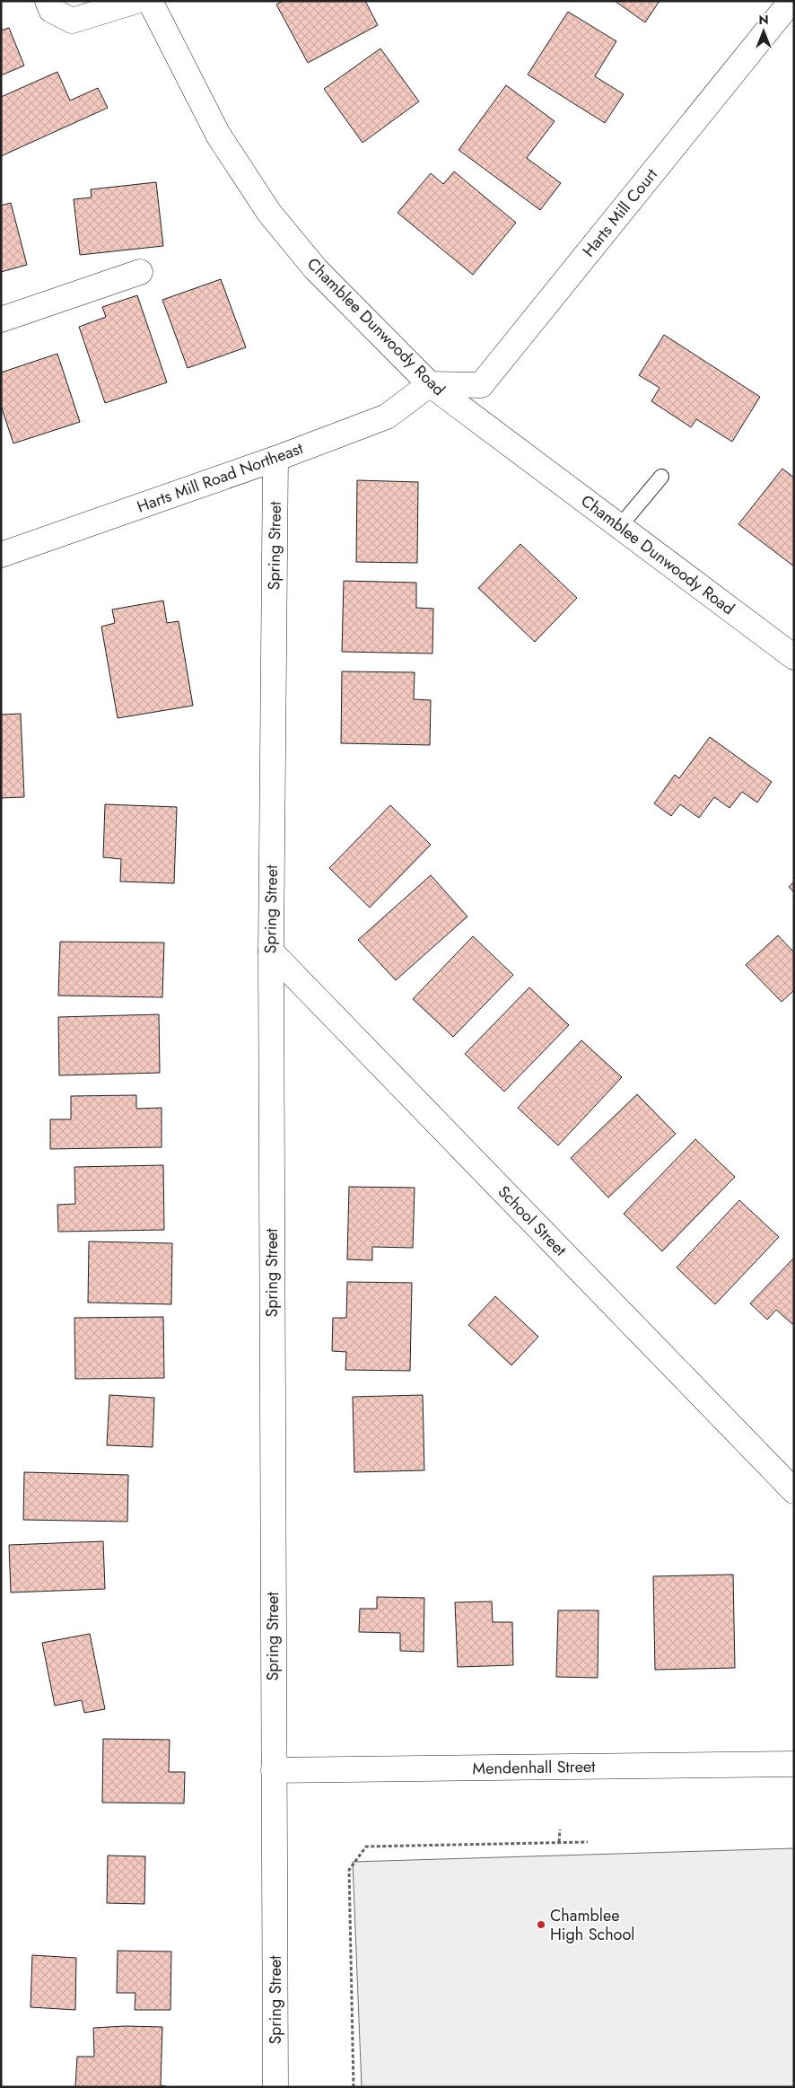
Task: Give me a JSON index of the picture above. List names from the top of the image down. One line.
{"streets":{"street":["Harts Mill Court","Chamblee Dunwoody Road","Harts Mill Road Northeast","Spring Street","School Street","Mendenhall Street"]},"crossings":[["Harts Mill Court","Chamblee Dunwoody Road"],["Harts Mill Court","Harts Mill Road Northeast"],["Chamblee Dunwoody Road","Harts Mill Road Northeast"],["Harts Mill Road Northeast","Spring Street"],["Spring Street","School Street"],["Spring Street","Mendenhall Street"]],"places":["Chamblee High School"],"north":"top"}
